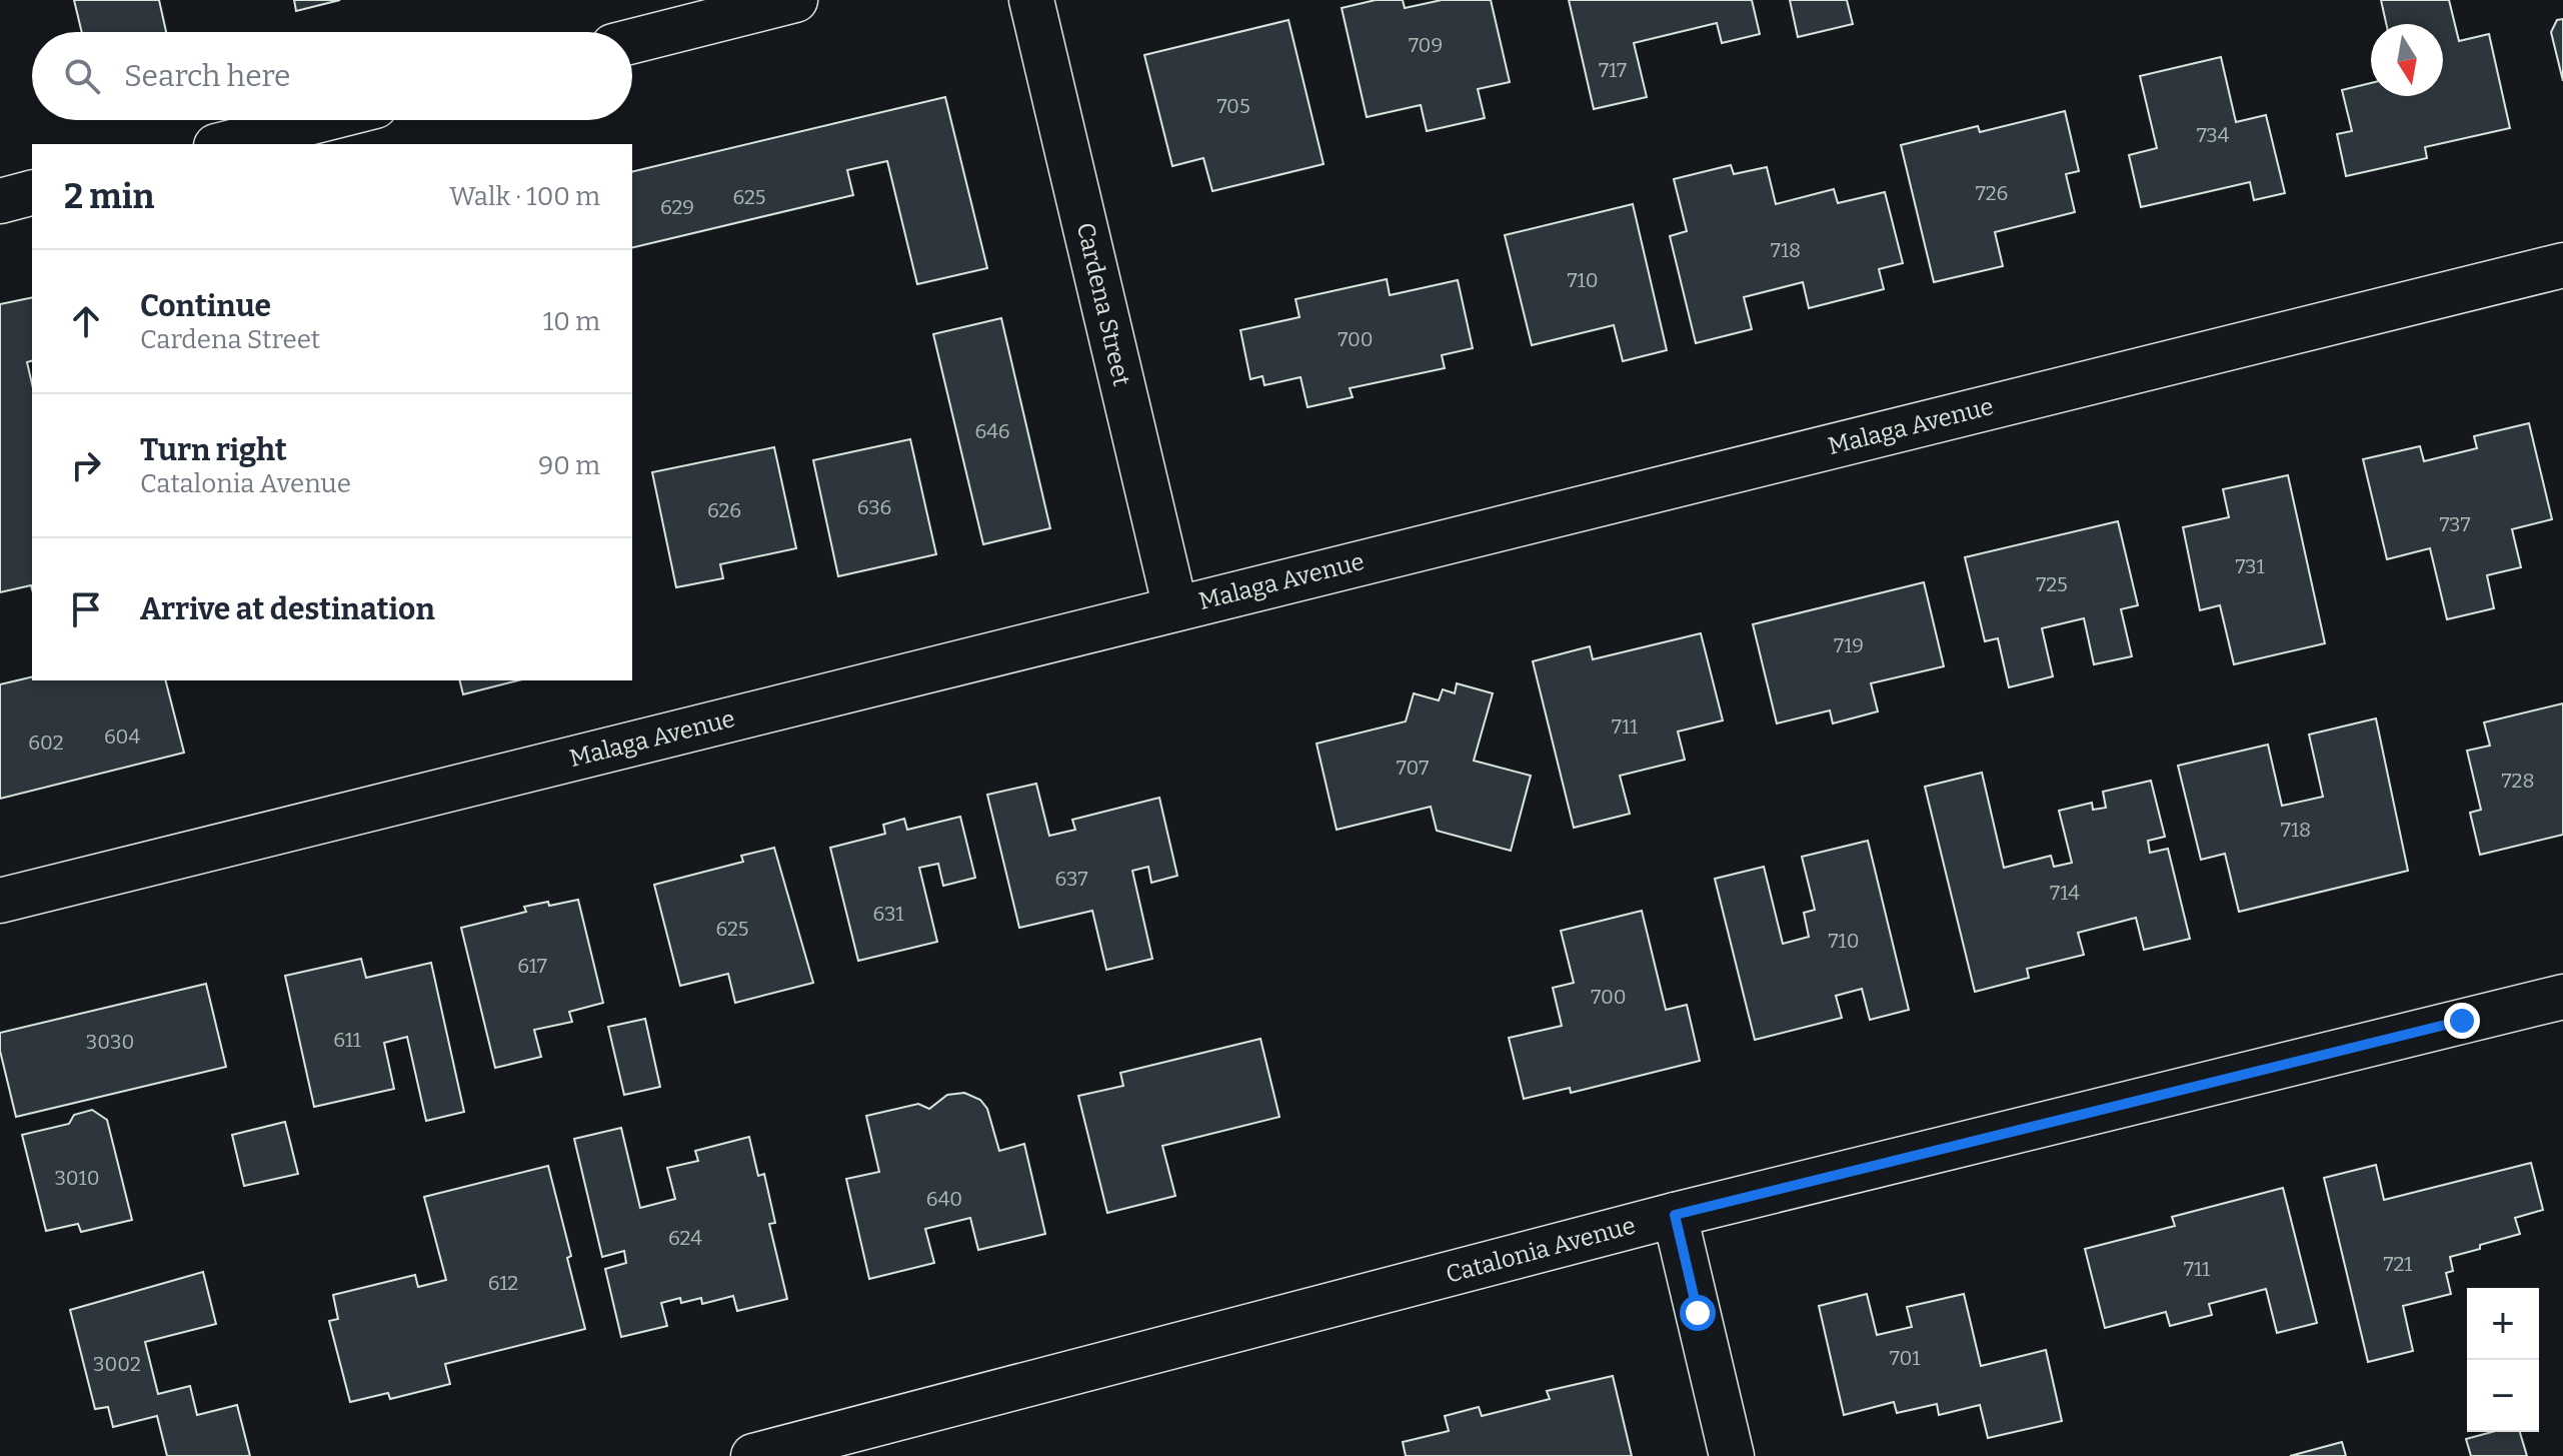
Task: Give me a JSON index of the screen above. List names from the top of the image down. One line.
{"streets":{"street":["Cardena Street","Malaga Avenue","Catalonia Avenue"]},"crossings":[["Cardena Street","Malaga Avenue"]],"house_numbers":["709","717","705","734","726","625","629","718","710","700","646","636","626","737","731","725","719","711","604","602","707","728","718","637","714","631","625","710","617","700","611","3030","3010","640","624","721","711","612","701","3002"],"north":"bottom","page":{"search":"Search here","heading":["2 min","Walk · 100 m"],"list":[["Continue","Cardena Street","10 m"],["Turn right","Catalonia Avenue","90 m"],"Arrive at destination"],"map_buttons":["+","−"]}}
